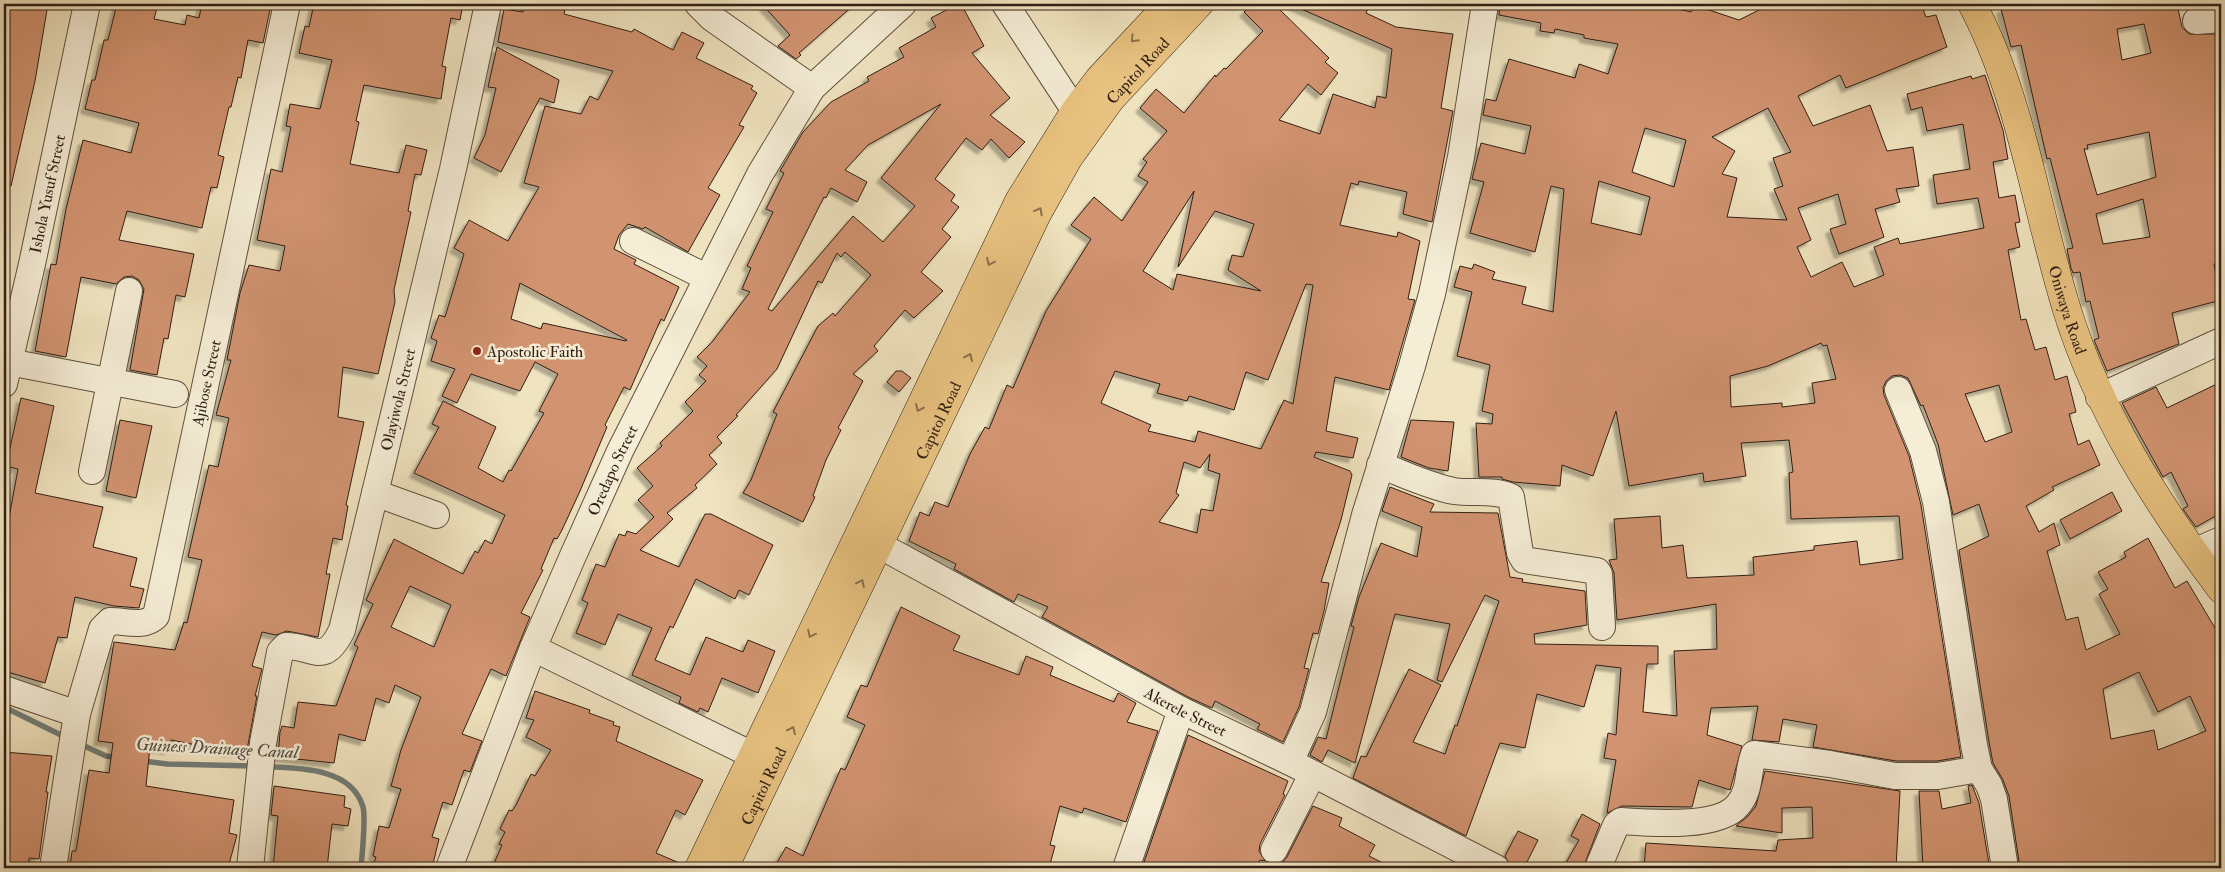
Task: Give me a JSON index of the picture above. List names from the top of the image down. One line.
{"streets":{"main road":["Capitol Road","Oniwaya Road"],"street":["Ishola Yusuf Street","Ajibose Street","Olayiwola Street","Oredapo Street","Akerele Street"]},"crossings":[["Capitol Road","Akerele Street"]],"water":["Guiness Drainage Canal"],"places":["Apostolic Faith"]}
